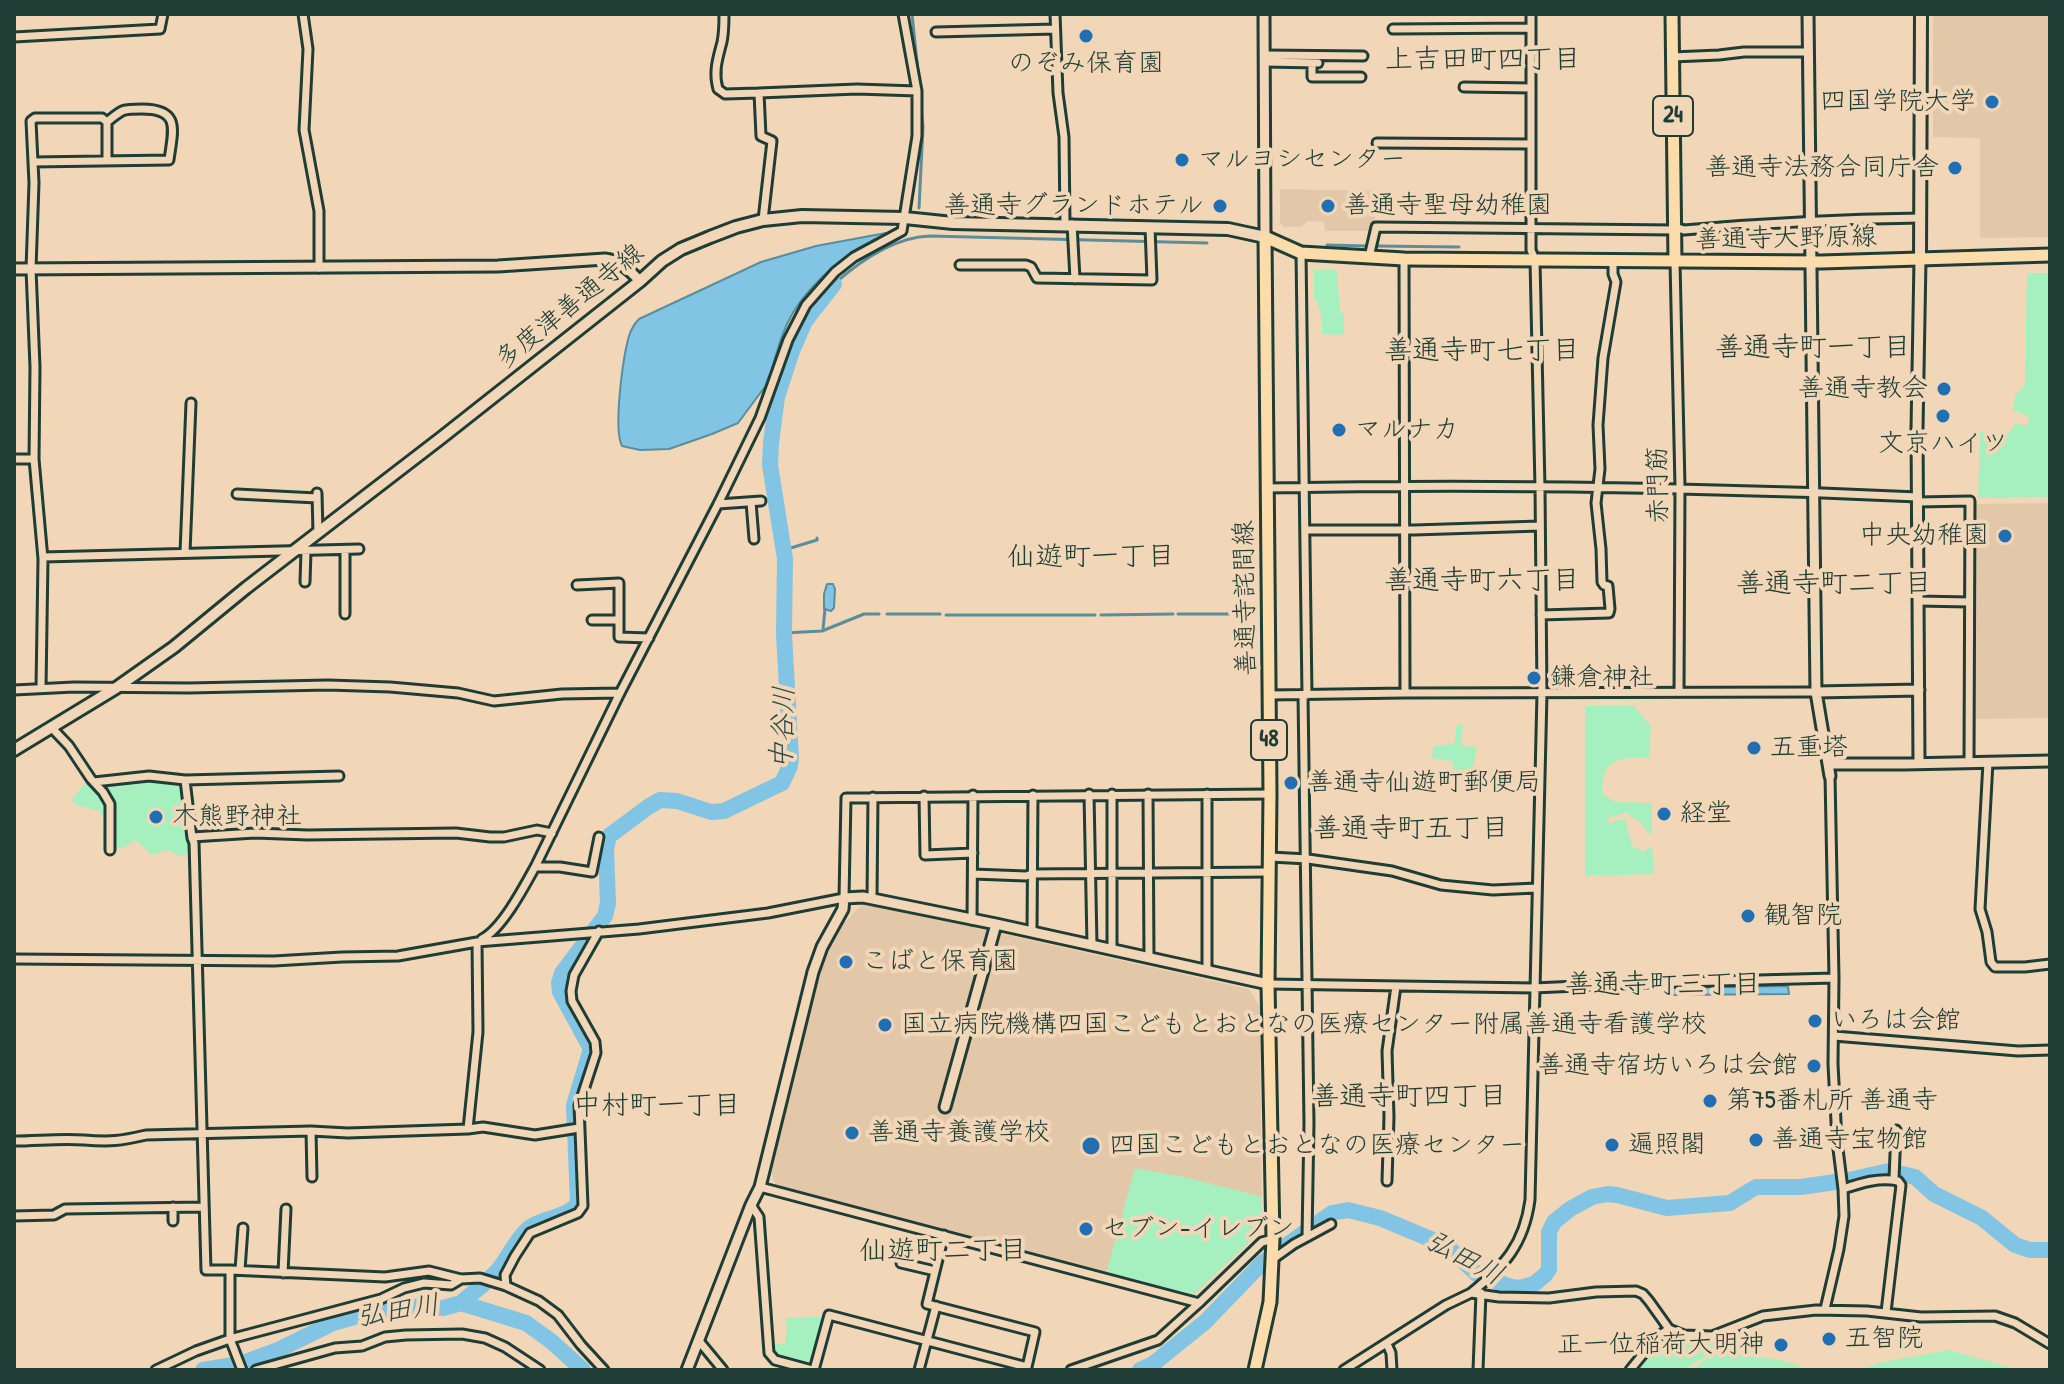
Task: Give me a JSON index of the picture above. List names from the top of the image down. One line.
{"streets":{"main road":["24","善通寺大野原線","多度津善通寺線","善通寺詫間線","48"],"street":["赤門筋"]},"crossings":[["善通寺大野原線","赤門筋"],["多度津善通寺線","善通寺詫間線"]],"districts":["上吉田町四丁目","善通寺町一丁目","善通寺町七丁目","仙遊町一丁目","善通寺町六丁目","善通寺町二丁目","善通寺町五丁目","善通寺町三丁目","善通寺町四丁目","中村町一丁目","仙遊町二丁目"],"water":["中谷川","弘田川"],"places":["のぞみ保育園","四国学院大学","マルヨシセンター","善通寺法務合同庁舎","善通寺グランドホテル","善通寺聖母幼稚園","善通寺教会","文京ハイツ","マルナカ","中央幼稚園","鎌倉神社","五重塔","善通寺仙遊町郵便局","経堂","木熊野神社","観智院","こばと保育園","いろは会館","国立病院機構四国こどもとおとなの医療センター附属善通寺看護学校","善通寺宿坊いろは会館","第75番札所 善通寺","善通寺養護学校","善通寺宝物館","遍照閣","四国こどもとおとなの医療センター","セブン-イレブン","五智院","正一位稲荷大明神"]}
